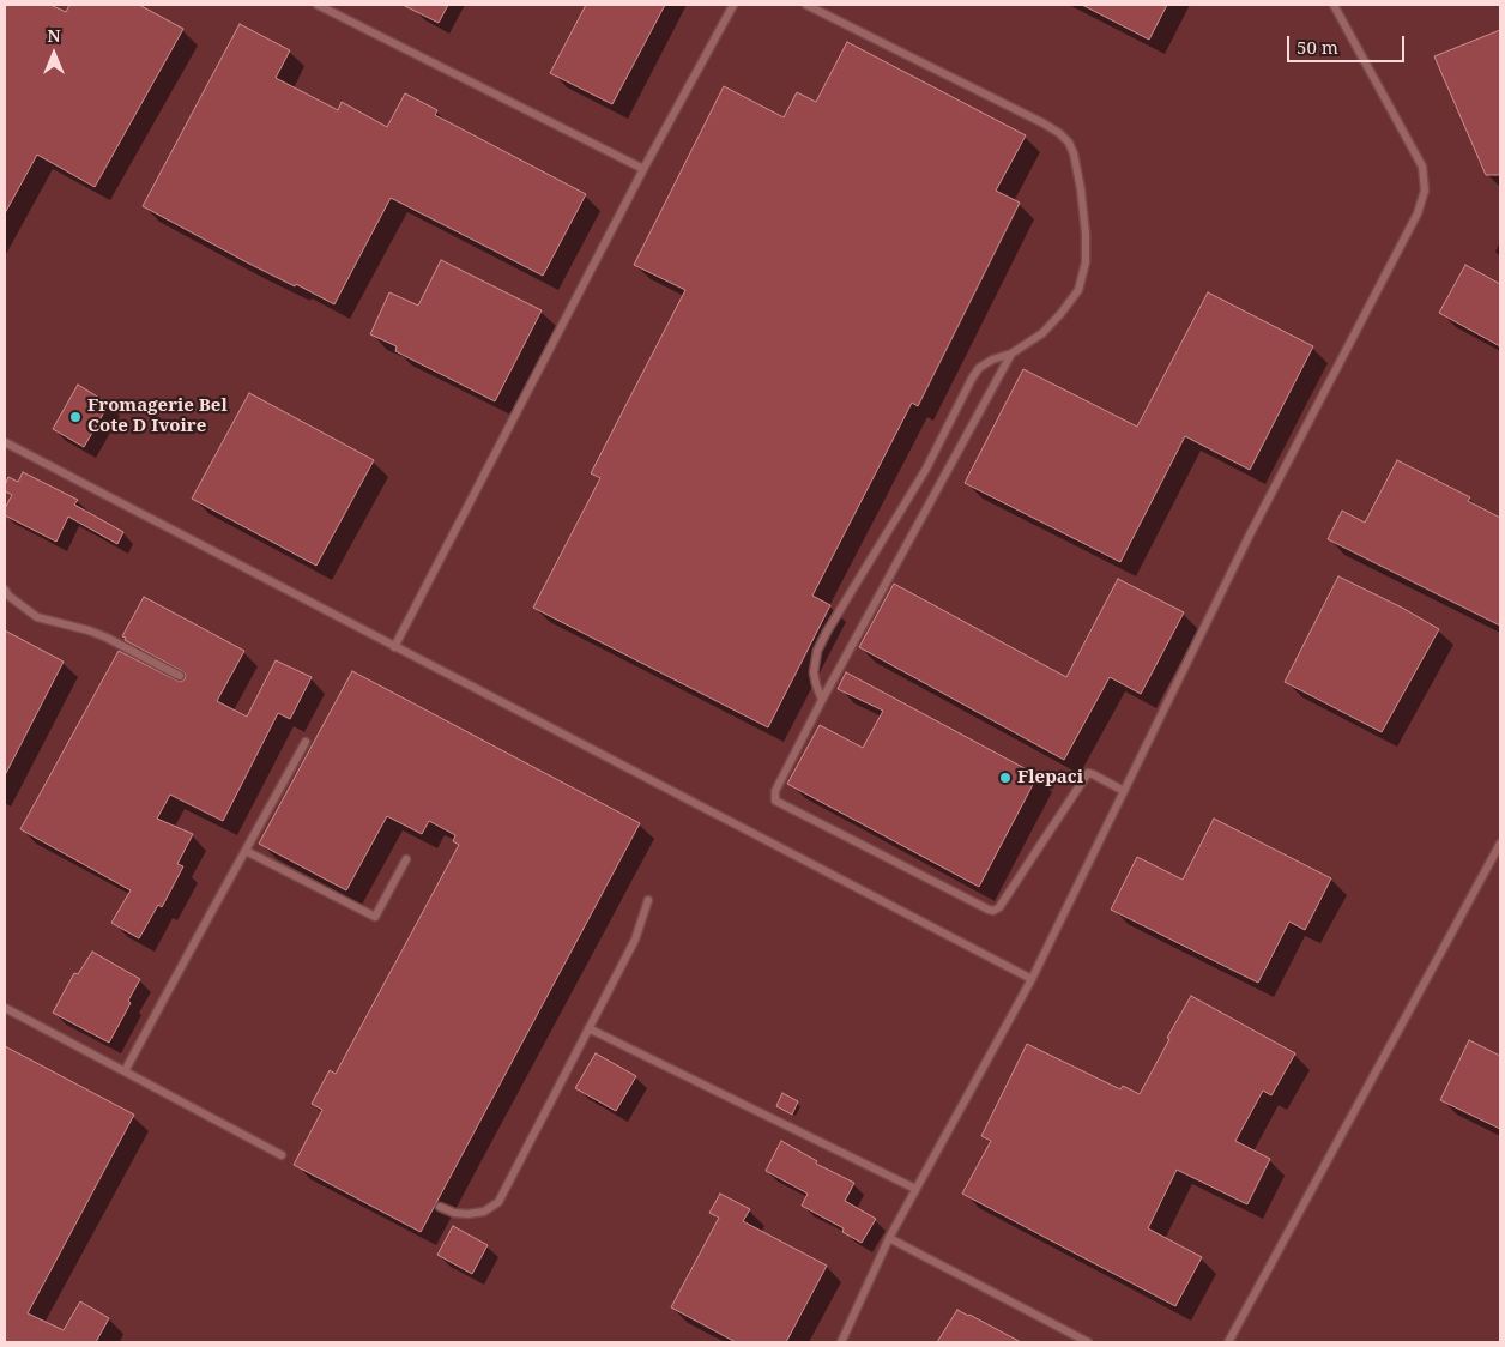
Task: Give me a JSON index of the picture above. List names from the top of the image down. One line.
{"places":["Fromagerie Bel Cote D Ivoire","Flepaci"],"scale_bar":"50 m","north":"top"}
